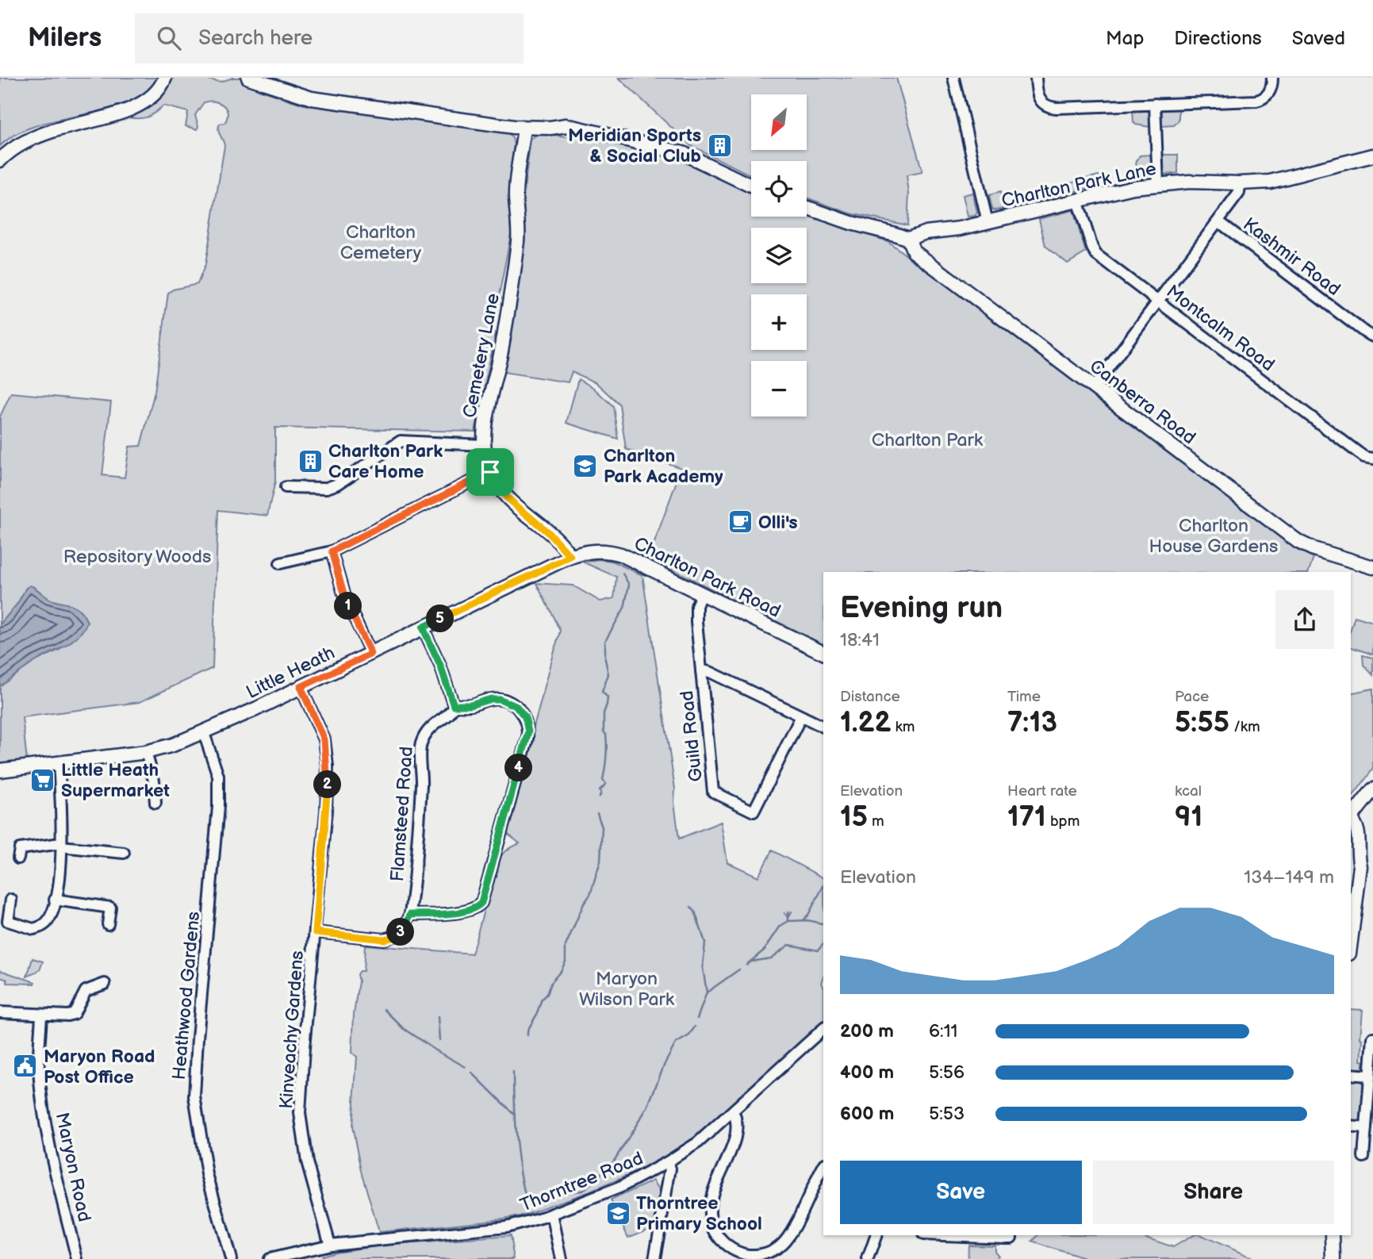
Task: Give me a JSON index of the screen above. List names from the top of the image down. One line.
{"streets":{"street":["Charlton Park Lane","Kashmir Road","Montcalm Road","Cemetery Lane","Canberra Road","Charlton Park Road","Little Heath","Guild Road","Flamsteed Road","Heathwood Gardens","Kinveachy Gardens","Maryon Road","Thorntree Road"]},"crossings":[["Charlton Park Lane","Montcalm Road"],["Charlton Park Lane","Canberra Road"],["Cemetery Lane","Charlton Park Road"],["Cemetery Lane","Little Heath"],["Charlton Park Road","Little Heath"],["Charlton Park Road","Guild Road"],["Little Heath","Heathwood Gardens"],["Little Heath","Kinveachy Gardens"],["Kinveachy Gardens","Thorntree Road"]],"parks":["Charlton Cemetery","Charlton Park","Charlton House Gardens","Repository Woods","Maryon Wilson Park"],"places":{"building":["Meridian Sports & Social Club","Charlton Park Care Home"],"school or university":["Charlton Park Academy","Thorntree Primary School"],"cafe":["Olli's"],"supermarket":["Little Heath Supermarket"],"public building":["Maryon Road Post Office"]},"north":"bottom left","page":{"header":"Milers","search":"Search here","nav":["Map","Directions","Saved"],"map_buttons":["+","−"],"heading":["Evening run","18:41"],"pins":["1","5","4","2","3"],"stats":[["Distance","1.22 km"],["Time","7:13"],["Pace","5:55 /km"],["Elevation","15 m"],["Heart rate","171 bpm"],["kcal","91"]],"chart":["Elevation","134–149 m"],"list":[{"name":"200 m","note":"6:11"},{"name":"400 m","note":"5:56"},{"name":"600 m","note":"5:53"}],"buttons":["Save","Share"]}}
